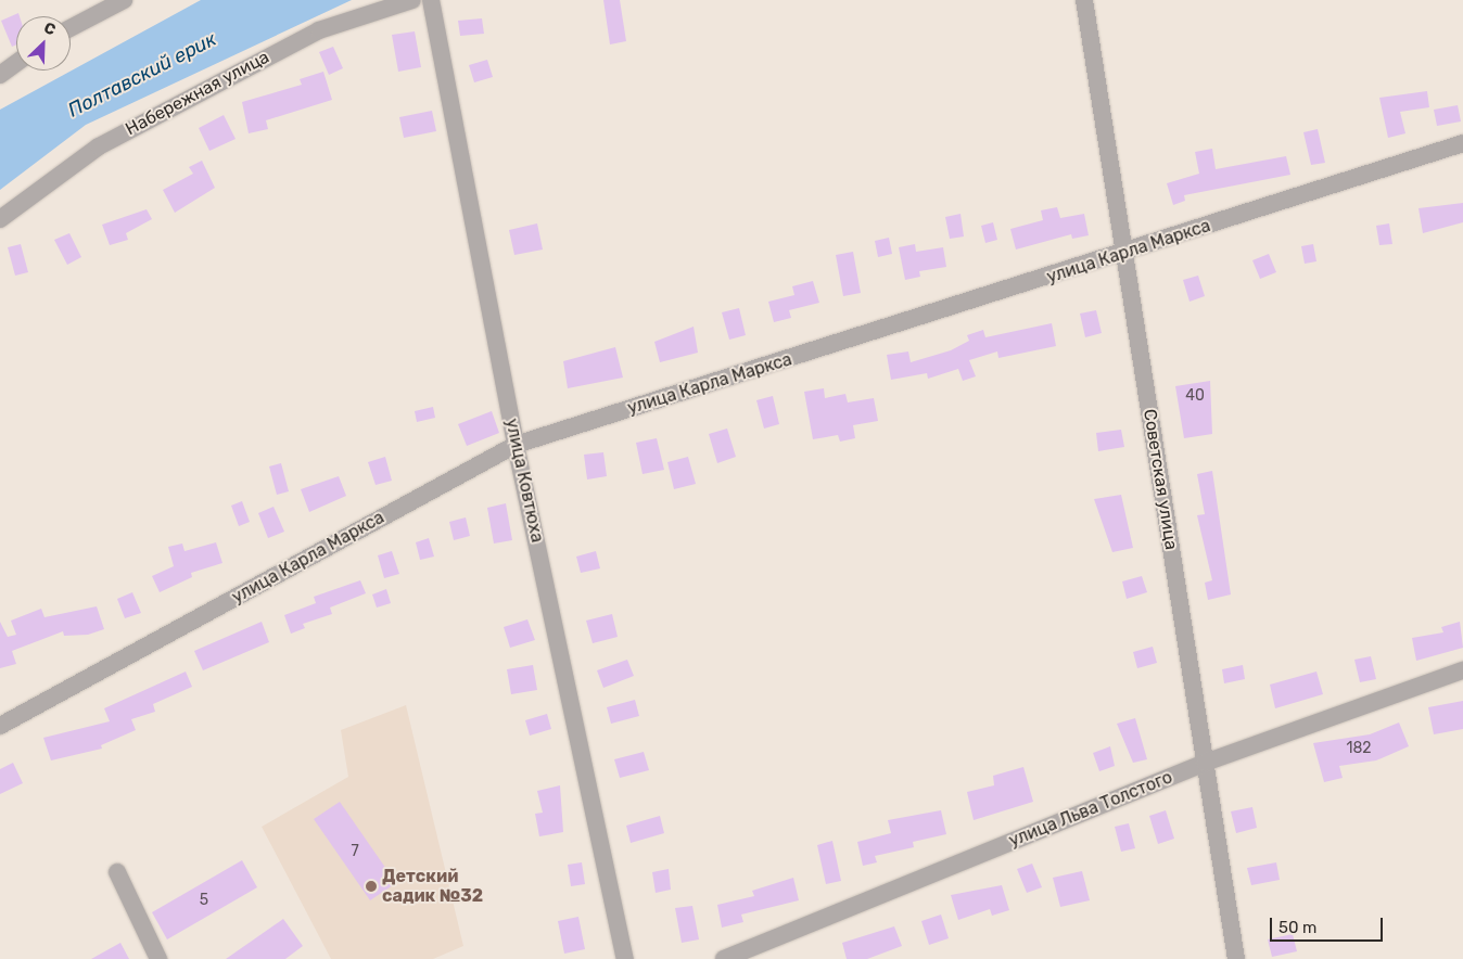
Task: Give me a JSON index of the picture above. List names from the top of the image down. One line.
{"streets":{"street":["Набережная улица","улица Карла Маркса","Советская улица","улица Ковтюха","улица Льва Толстого"]},"crossings":[["улица Карла Маркса","Советская улица"],["улица Карла Маркса","улица Ковтюха"],["Советская улица","улица Льва Толстого"]],"water":["Полтавский ерик"],"places":["Детский садик №32"],"house_numbers":["40","182","7","5"],"scale_bar":"50 m","north":"top right"}
